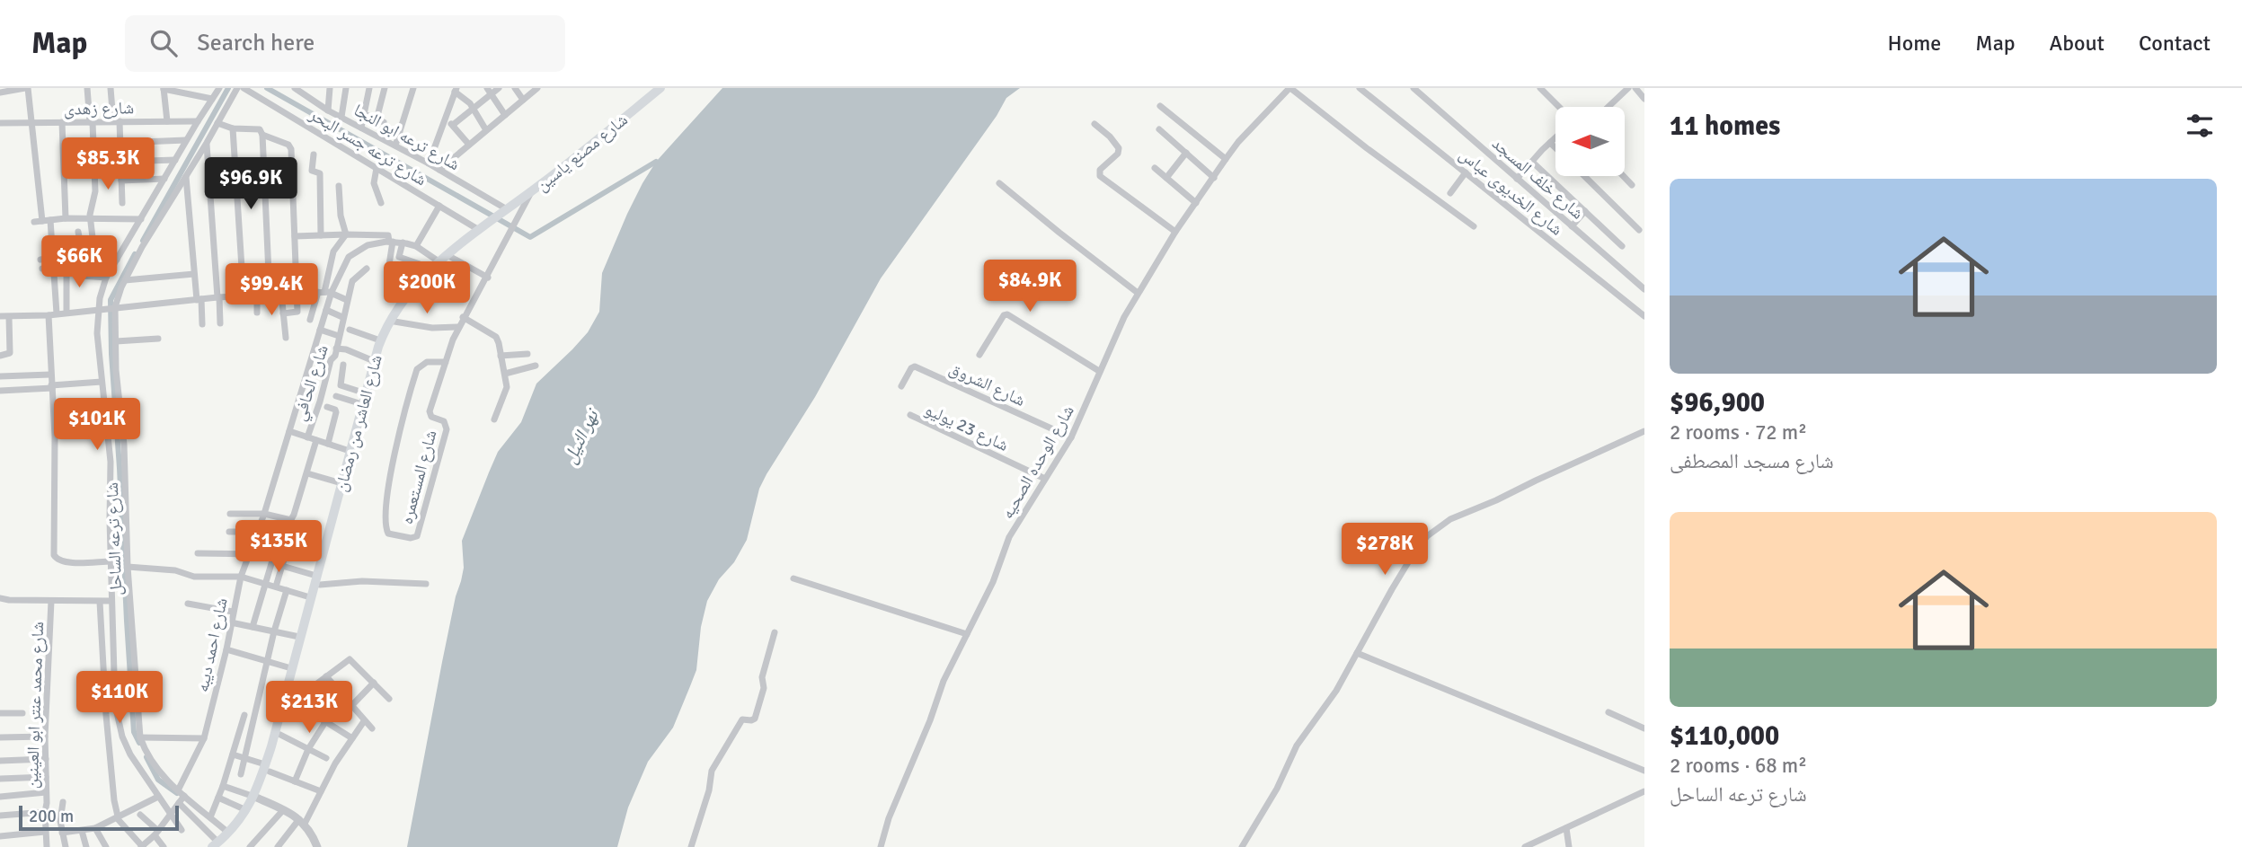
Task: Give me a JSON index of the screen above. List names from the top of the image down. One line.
{"streets":{"main road":["شارع مصنع ياسين","شارع العاشر من رمضان"],"street":["شارع زهدى","شارع ترعه ابو النجا","شارع ترعه جسر البحر","شارع خلف المسجد","شارع الخديوى عباس","شارع الحافي","شارع الشروق","شارع 23 يوليو","شارع الوحده الصحيه","شارع المستعمره","شارع ترعه الساحل","شارع احمد ديبه","شارع محمد عنتر ابو العينين"]},"crossings":[["شارع زهدى","شارع ترعه الساحل"],["شارع ترعه ابو النجا","شارع مصنع ياسين"],["شارع ترعه جسر البحر","شارع مصنع ياسين"],["شارع ترعه جسر البحر","شارع العاشر من رمضان"],["شارع مصنع ياسين","شارع العاشر من رمضان"],["شارع مصنع ياسين","شارع المستعمره"],["شارع الشروق","شارع الوحده الصحيه"],["شارع العاشر من رمضان","شارع ترعه الساحل"],["شارع 23 يوليو","شارع الوحده الصحيه"],["شارع ترعه الساحل","شارع احمد ديبه"]],"water":["نهر النيل"],"scale_bar":"200 m","north":"left","page":{"header":"Map","search":"Search here","nav":["Home","Map","About","Contact"],"heading":"11 homes","price":["$85.3K","$96.9K","$66K","$84.9K","$200K","$99.4K","$101K","$135K","$278K","$110K","$213K"],"list":[{"name":"$96,900","note":"2 rooms · 72 m² · شارع مسجد المصطفى"},{"name":"$110,000","note":"2 rooms · 68 m² · شارع ترعه الساحل"}],"scale":"200 m"}}
